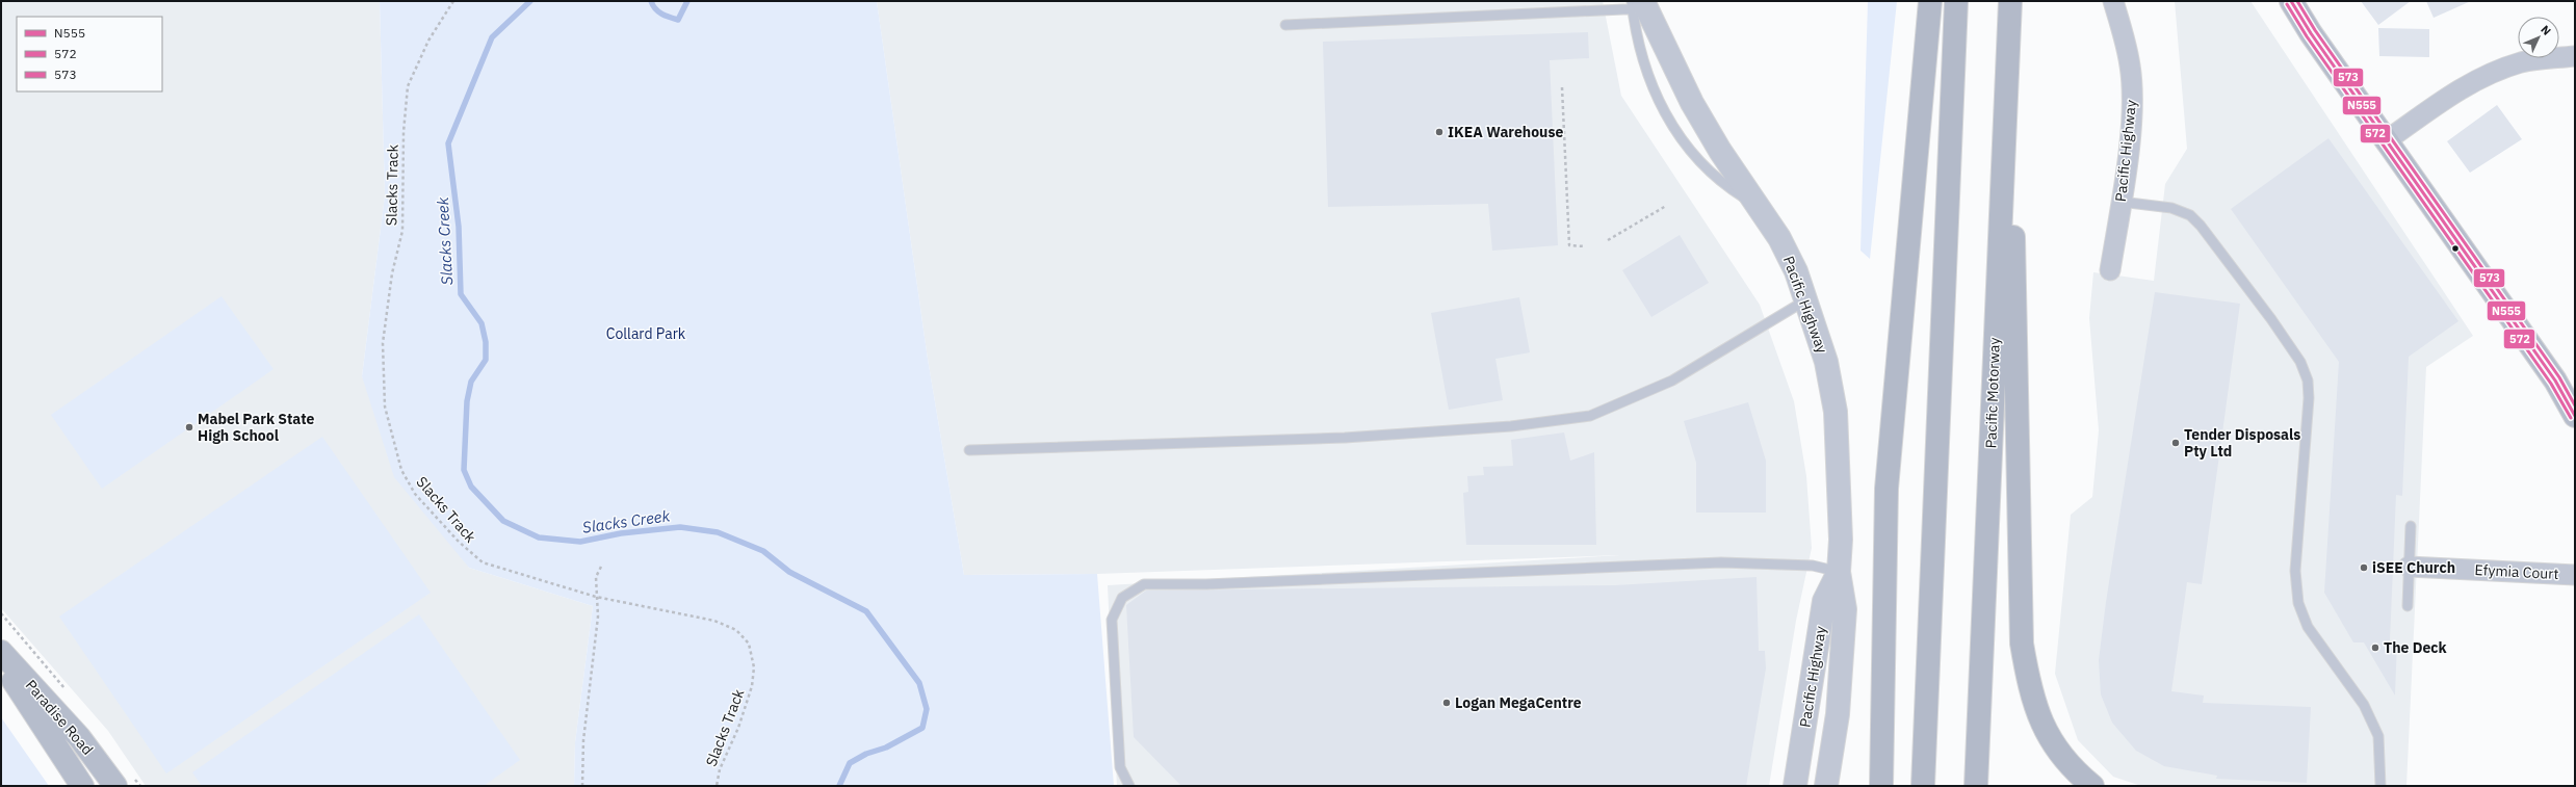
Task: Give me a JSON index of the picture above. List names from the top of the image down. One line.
{"streets":{"highway":["Pacific Motorway"],"main road":["Paradise Road"],"street":["Pacific Highway","Efymia Court"],"path":["Slacks Track"]},"water":["Slacks Creek"],"parks":["Collard Park"],"places":["IKEA Warehouse","Mabel Park State High School","Tender Disposals Pty Ltd","iSEE Church","The Deck","Logan MegaCentre"],"lines":["transit line N555","transit line 573","transit line 572"],"legend":["N555","572","573"],"north":"top right"}
